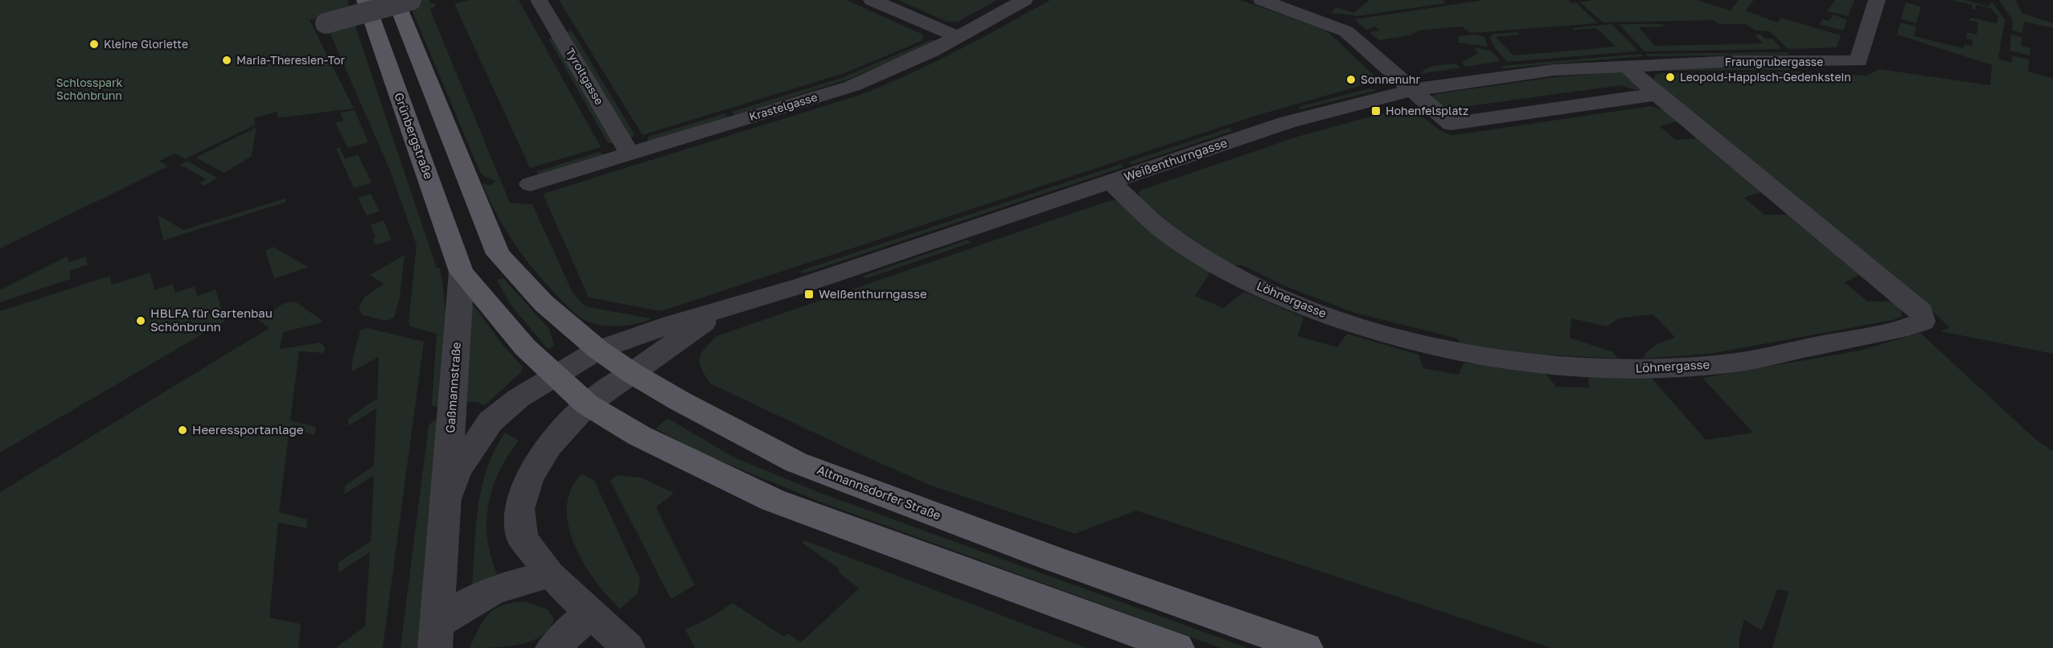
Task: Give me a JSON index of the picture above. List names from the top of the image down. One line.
{"streets":{"main road":["Grünbergstraße","Altmannsdorfer Straße"],"street":["Fraungrubergasse","Tyroltgasse","Krastelgasse","Weißenthurngasse","Löhnergasse","Gaßmannstraße"]},"crossings":[["Tyroltgasse","Krastelgasse"],["Grünbergstraße","Gaßmannstraße"],["Weißenthurngasse","Löhnergasse"],["Weißenthurngasse","Gaßmannstraße"],["Weißenthurngasse","Altmannsdorfer Straße"]],"parks":["Schlosspark Schönbrunn"],"places":{"other":["Kleine Gloriette","Maria-Theresien-Tor","Leopold-Happisch-Gedenkstein","Sonnenuhr","HBLFA für Gartenbau Schönbrunn","Heeressportanlage"],"transit":["Hohenfelsplatz","Weißenthurngasse"]}}
